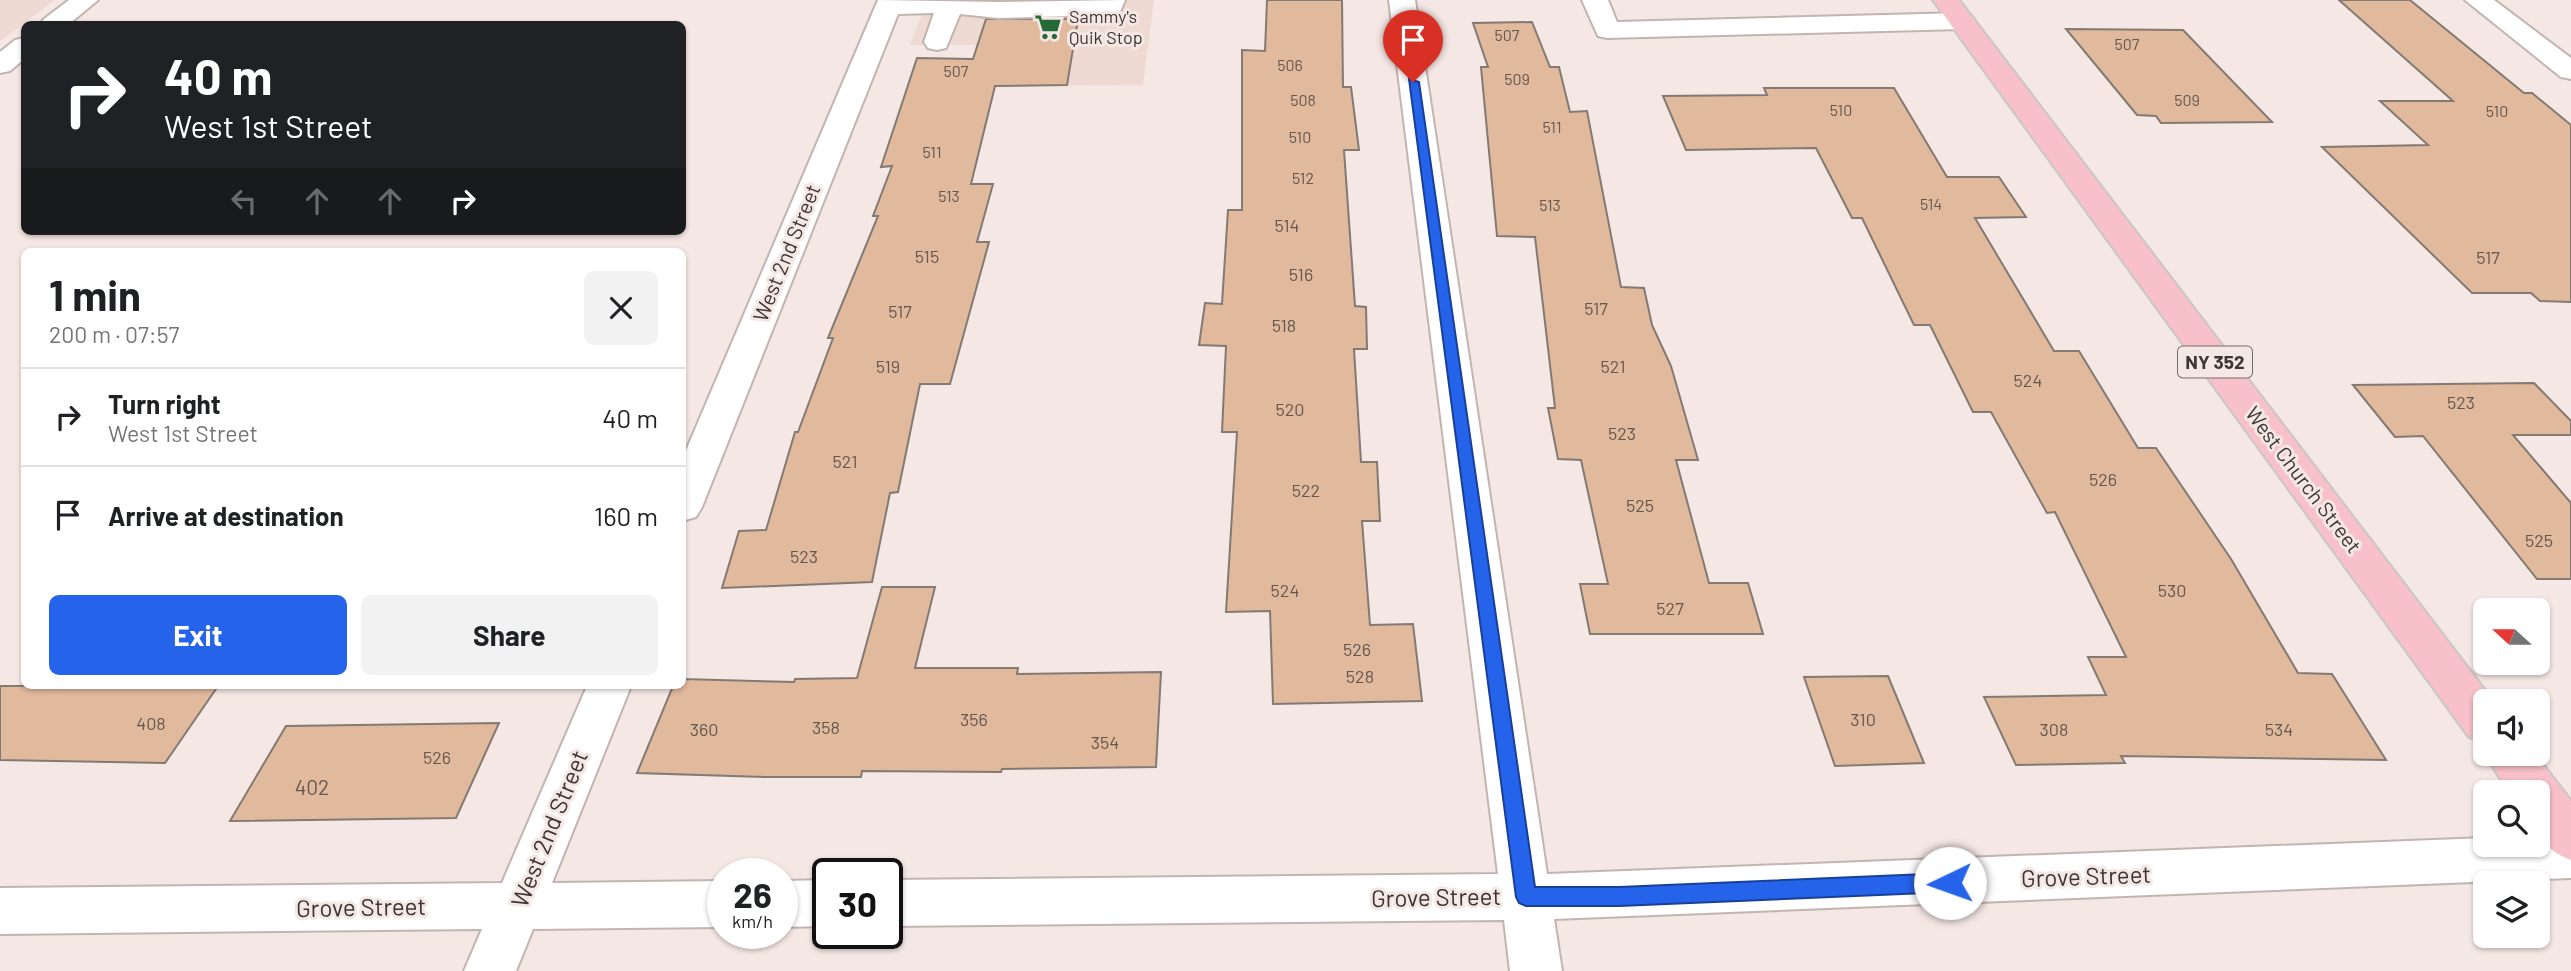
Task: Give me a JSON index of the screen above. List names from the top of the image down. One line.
{"streets":{"main road":["NY 352","West Church Street"],"street":["West 2nd Street","Grove Street"]},"crossings":[["West 2nd Street","Grove Street"]],"places":{"supermarket":["Sammy's Quik Stop"]},"house_numbers":["507","507","506","507","509","508","509","510","510","511","510","511","512","513","514","513","514","515","517","516","517","517","518","519","521","524","523","520","523","521","526","522","525","525","523","524","530","527","526","528","356","310","408","358","360","308","534","354","526","402"],"north":"left","page":{"turn":["40 m","West 1st Street"],"heading":["1 min","200 m · 07:57"],"list":[{"name":"Turn right","note":"West 1st Street","value":"40 m"},{"name":"Arrive at destination","value":"160 m"}],"buttons":["Exit","Share"],"speed":"26 km/h","limit":"30"}}
